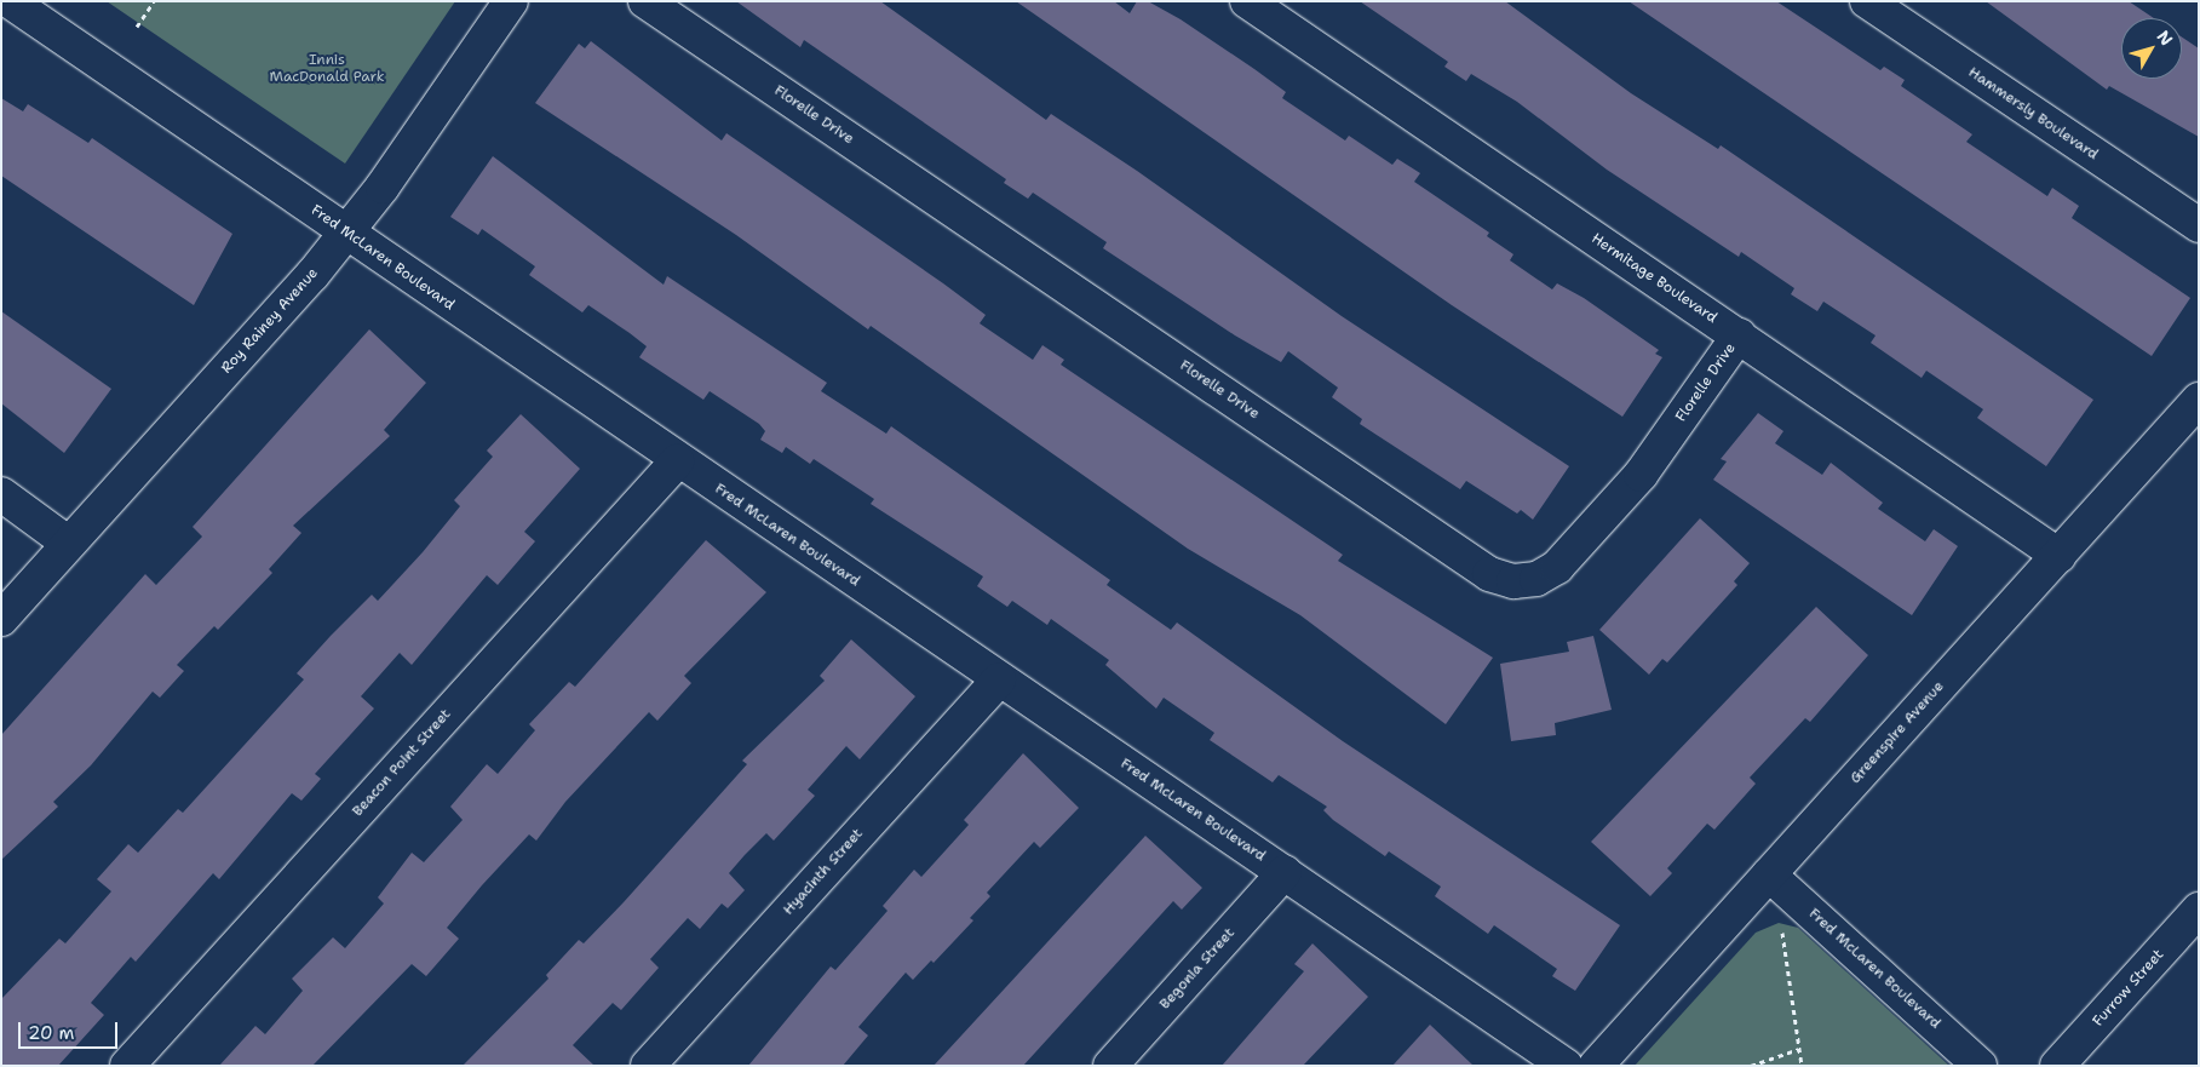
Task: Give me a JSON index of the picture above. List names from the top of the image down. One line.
{"streets":{"street":["Hammersly Boulevard","Florelle Drive","Fred McLaren Boulevard","Hermitage Boulevard","Roy Rainey Avenue","Greenspire Avenue","Beacon Point Street","Hyacinth Street","Begonia Street","Furrow Street"]},"crossings":[["Florelle Drive","Hermitage Boulevard"],["Fred McLaren Boulevard","Roy Rainey Avenue"],["Fred McLaren Boulevard","Greenspire Avenue"],["Fred McLaren Boulevard","Beacon Point Street"],["Fred McLaren Boulevard","Hyacinth Street"],["Fred McLaren Boulevard","Begonia Street"],["Hermitage Boulevard","Greenspire Avenue"]],"parks":["Innis MacDonald Park"],"scale_bar":"20 m","north":"top right"}
